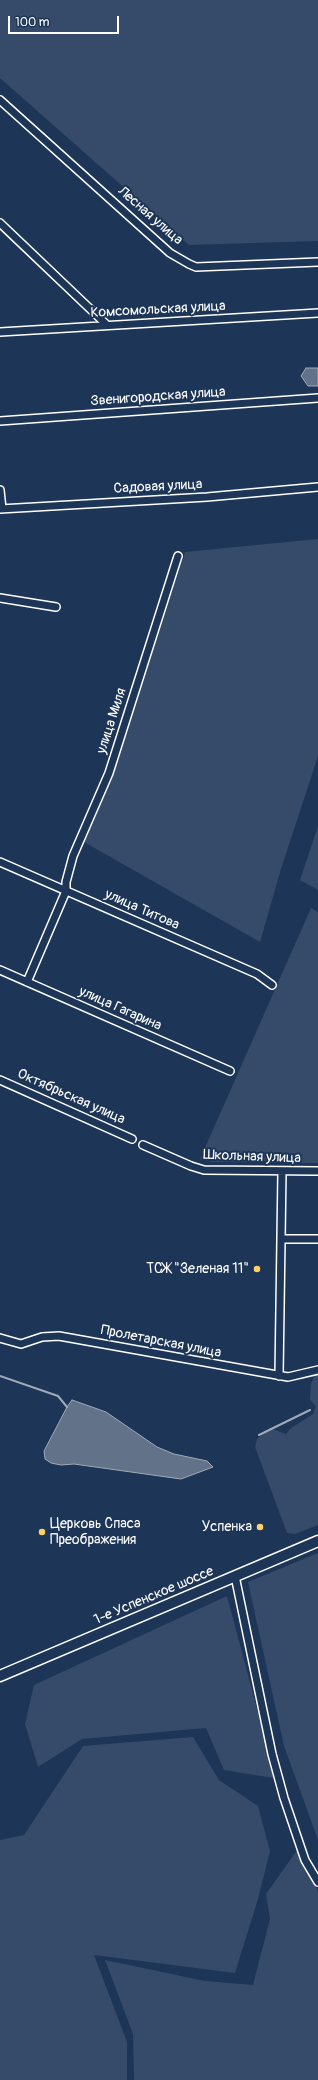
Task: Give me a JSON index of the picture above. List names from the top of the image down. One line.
{"streets":{"main road":["1-е Успенское шоссе"],"street":["Лесная улица","Комсомольская улица","Звенигородская улица","Садовая улица","улица Миля","улица Титова","улица Гагарина","Октябрьская улица","Школьная улица","Пролетарская улица"]},"crossings":[["улица Миля","улица Титова"],["улица Миля","улица Гагарина"]],"places":["ТСЖ \"Зеленая 11\"","Успенка","Церковь Спаса Преображения"],"scale_bar":"100 m"}
